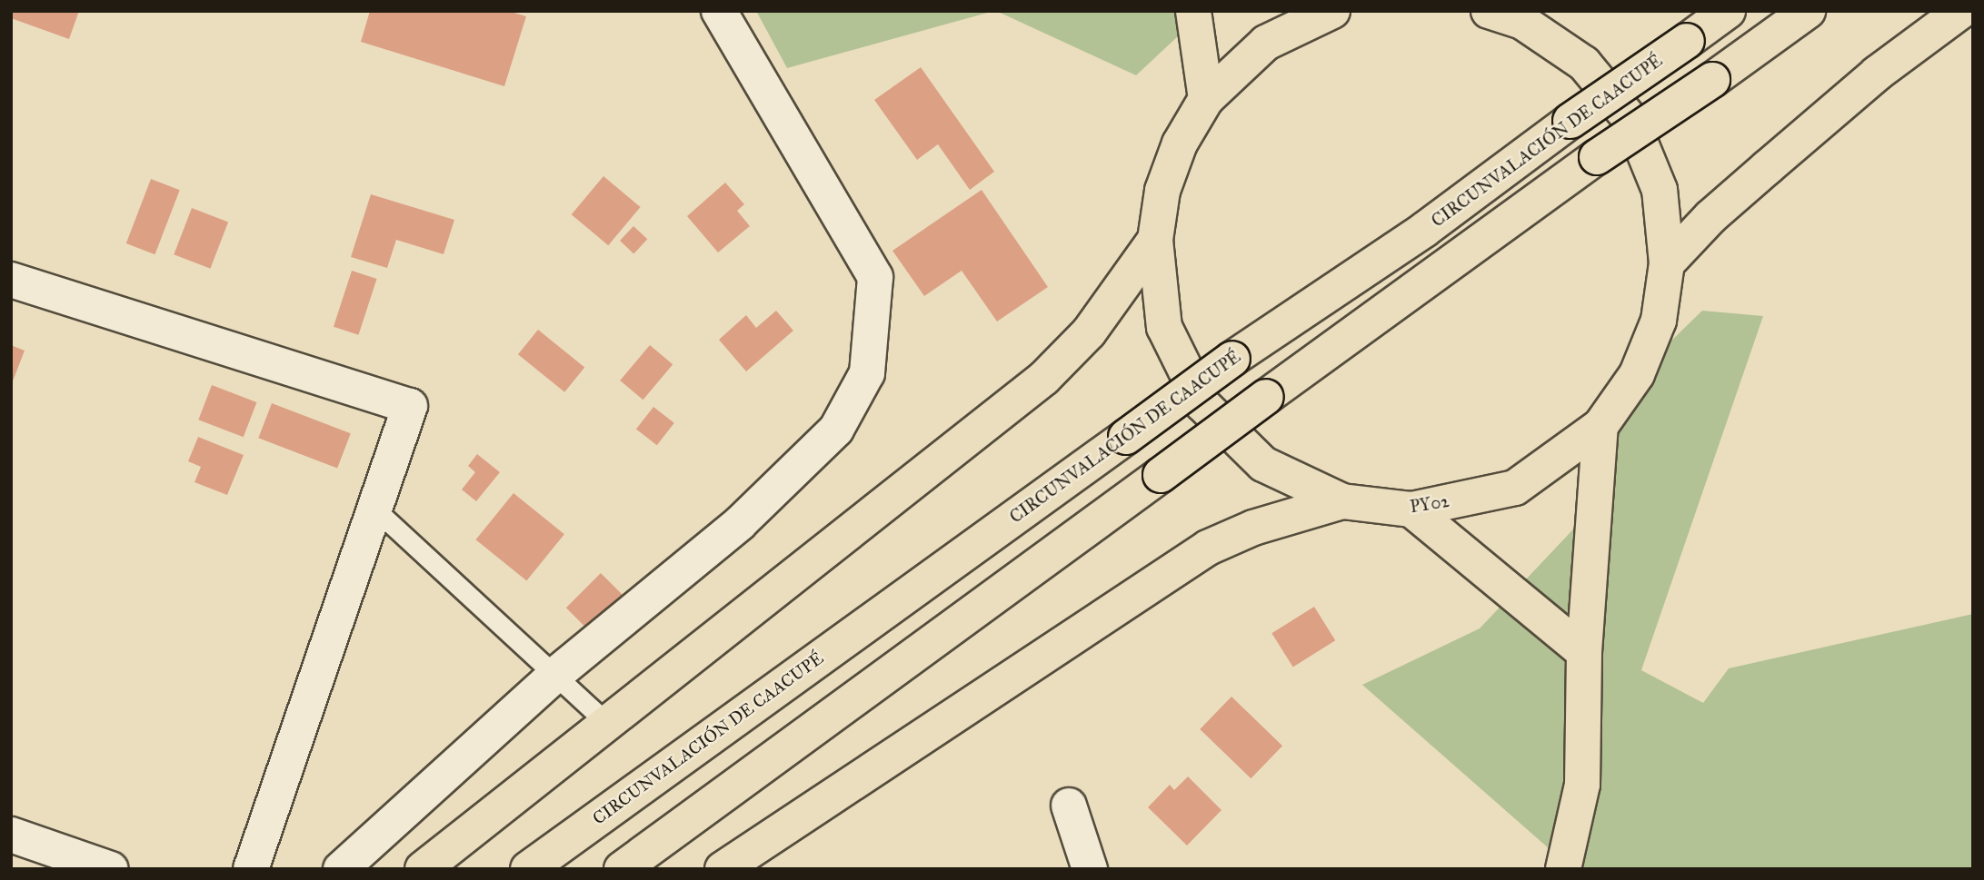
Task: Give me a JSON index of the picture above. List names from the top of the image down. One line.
{"streets":{"main road":["CIRCUNVALACIÓN DE CAACUPÉ","PY02"]}}
